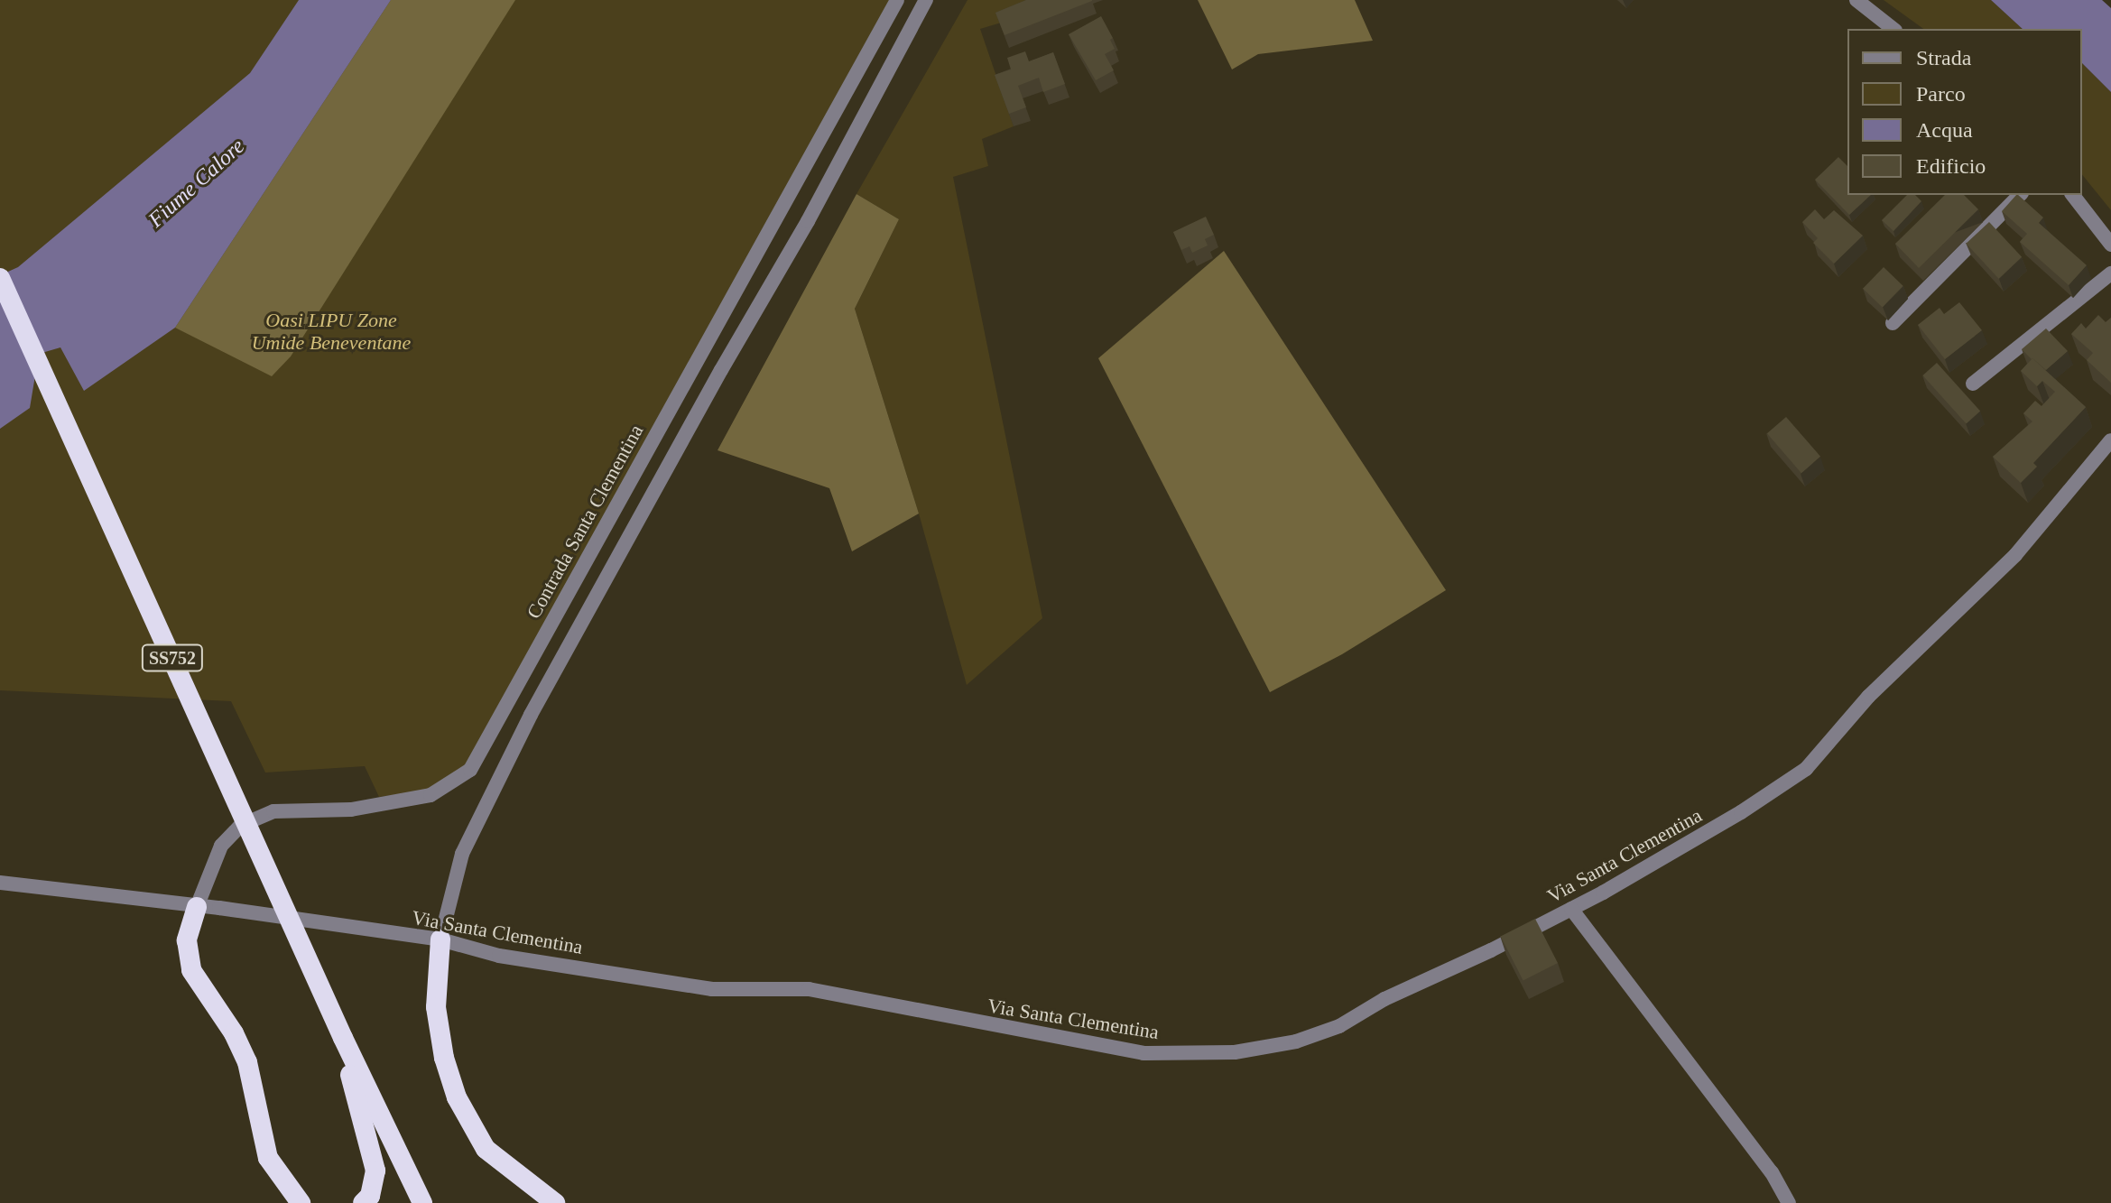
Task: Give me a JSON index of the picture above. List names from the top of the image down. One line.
{"streets":{"highway":["SS752"],"street":["Contrada Santa Clementina","Via Santa Clementina"]},"crossings":[["Contrada Santa Clementina","Via Santa Clementina"]],"water":["Fiume Calore"],"parks":["Oasi LIPU Zone Umide Beneventane"],"legend":["Strada","Parco","Acqua","Edificio"]}
